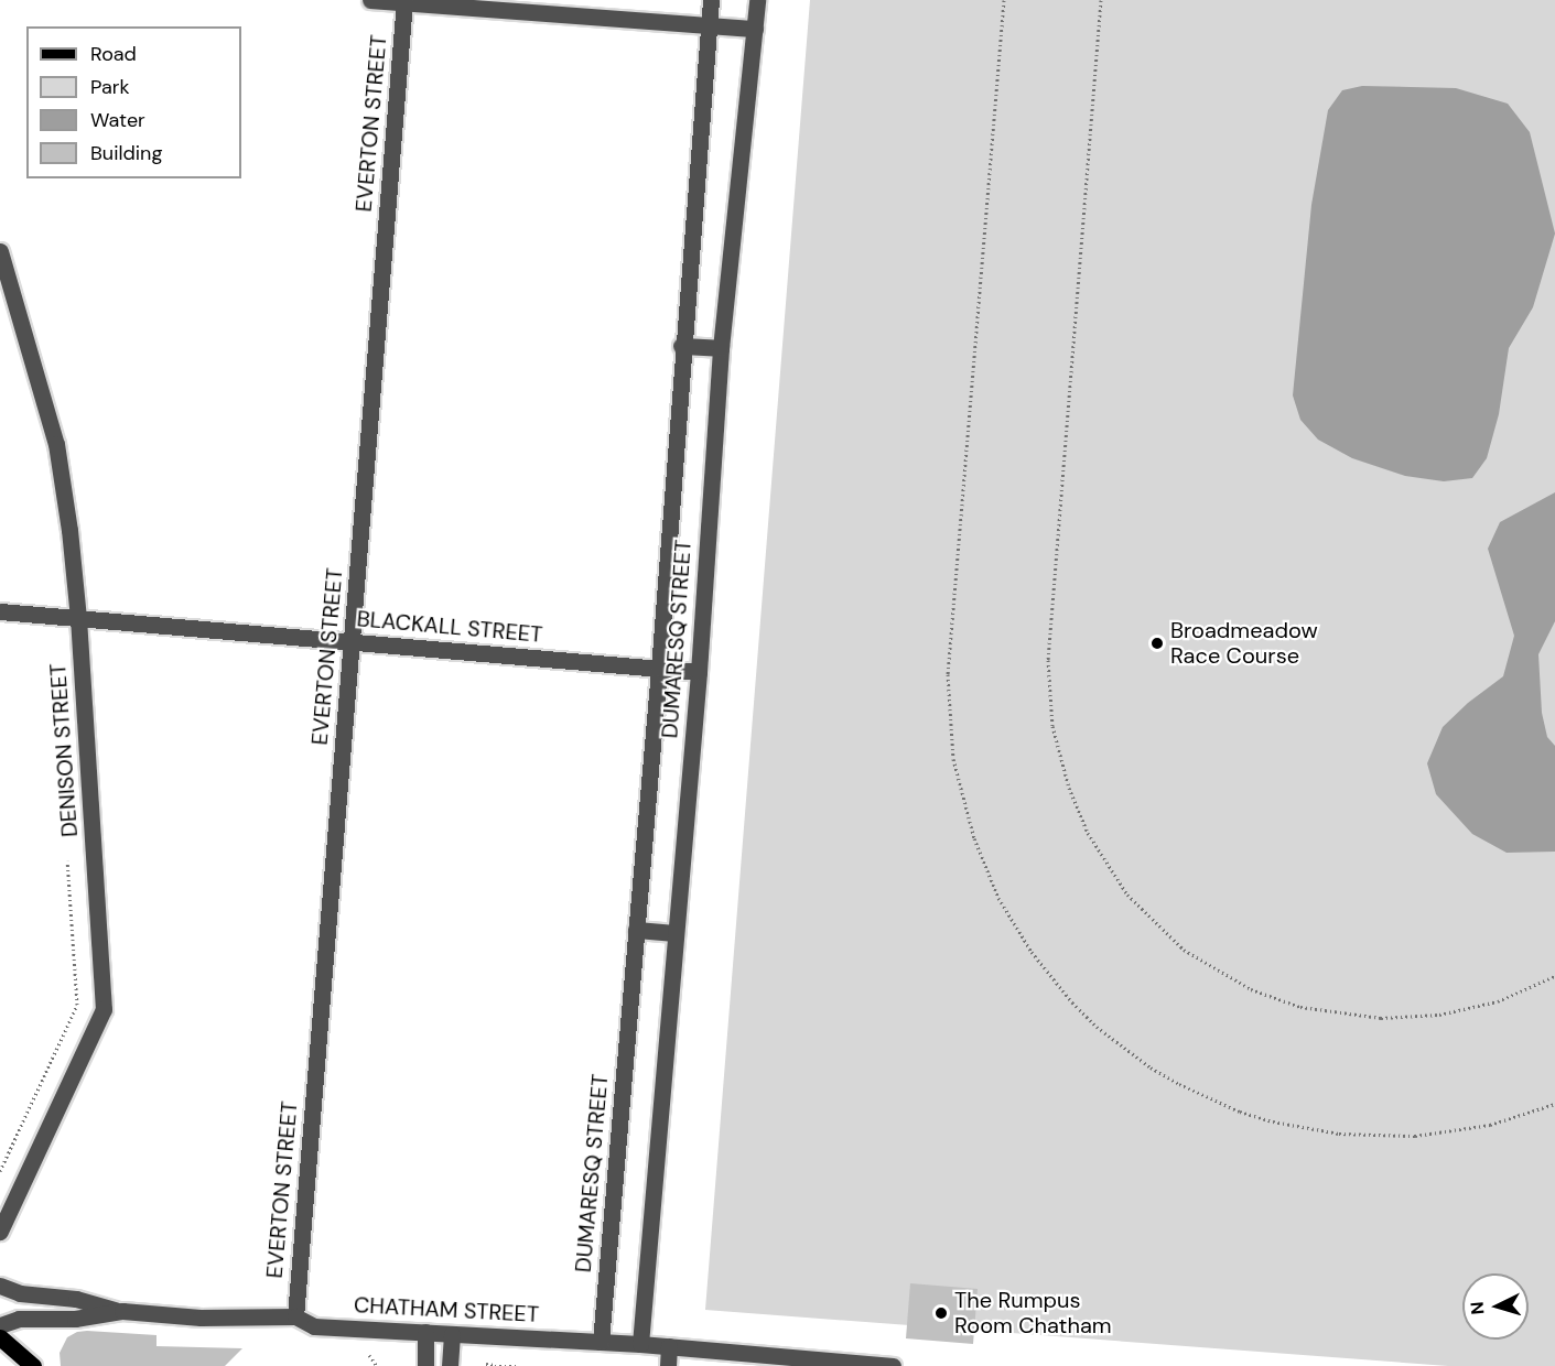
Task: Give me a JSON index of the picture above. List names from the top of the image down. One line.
{"streets":{"street":["EVERTON STREET","BLACKALL STREET","DUMARESQ STREET","DENISON STREET","CHATHAM STREET"]},"crossings":[["EVERTON STREET","BLACKALL STREET"],["EVERTON STREET","CHATHAM STREET"],["BLACKALL STREET","DUMARESQ STREET"],["BLACKALL STREET","DENISON STREET"],["DUMARESQ STREET","CHATHAM STREET"]],"places":["Broadmeadow Race Course","The Rumpus Room Chatham"],"legend":["Road","Park","Water","Building"],"north":"left"}
